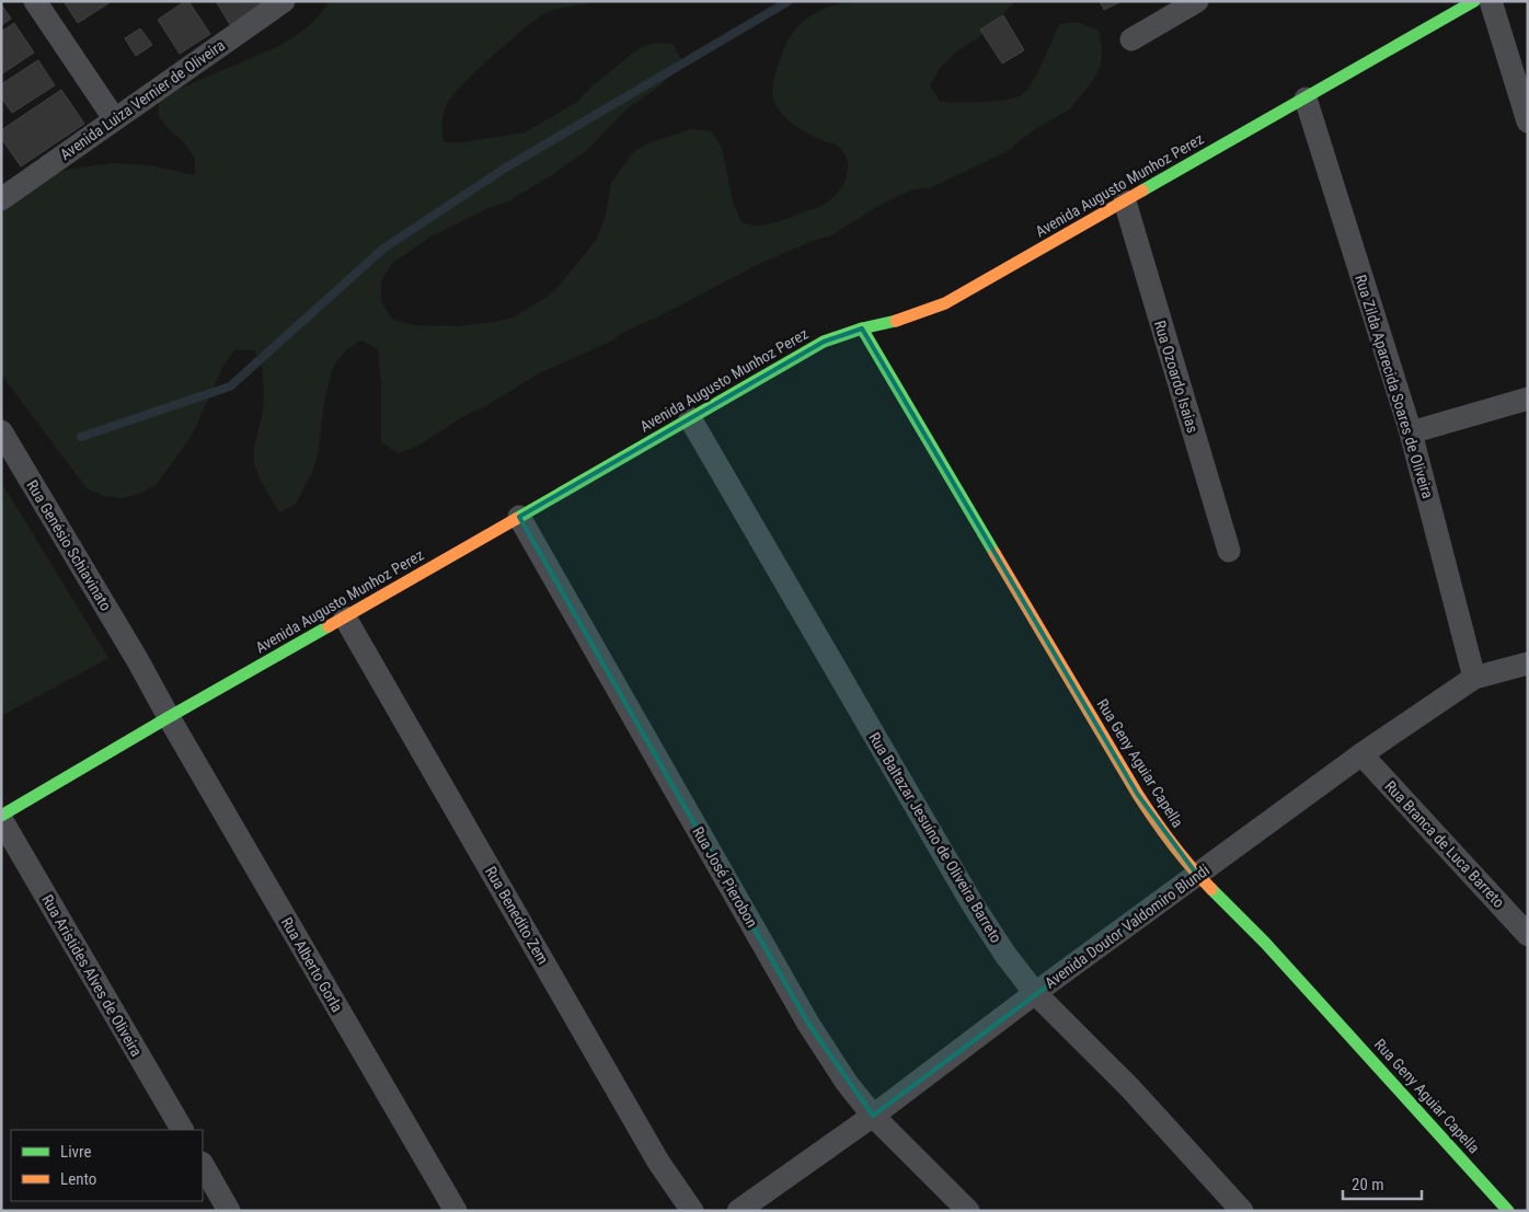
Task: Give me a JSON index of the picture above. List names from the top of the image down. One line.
{"streets":{"street":["Avenida Luiza Vernier de Oliveira","Avenida Augusto Munhoz Perez","Rua Ozoardo Isaias","Rua Zilda Aparecida Soares de Oliveira","Rua Genésio Schiavinato","Rua Geny Aguiar Capella","Rua Baltazar Jesuíno de Oliveira Barreto","Rua Branca de Luca Barreto","Rua José Pierobon","Rua Benedito Zem","Avenida Doutor Valdomiro Blundi","Rua Alberto Gorla","Rua Aristides Alves de Oliveira"]},"crossings":[["Avenida Augusto Munhoz Perez","Rua Ozoardo Isaias"],["Avenida Augusto Munhoz Perez","Rua Zilda Aparecida Soares de Oliveira"],["Avenida Augusto Munhoz Perez","Rua Genésio Schiavinato"],["Avenida Augusto Munhoz Perez","Rua Geny Aguiar Capella"],["Avenida Augusto Munhoz Perez","Rua Baltazar Jesuíno de Oliveira Barreto"],["Avenida Augusto Munhoz Perez","Rua José Pierobon"],["Avenida Augusto Munhoz Perez","Rua Benedito Zem"],["Avenida Augusto Munhoz Perez","Rua Alberto Gorla"],["Avenida Augusto Munhoz Perez","Rua Aristides Alves de Oliveira"],["Rua Zilda Aparecida Soares de Oliveira","Avenida Doutor Valdomiro Blundi"],["Rua Genésio Schiavinato","Rua Alberto Gorla"],["Rua Geny Aguiar Capella","Avenida Doutor Valdomiro Blundi"],["Rua Baltazar Jesuíno de Oliveira Barreto","Avenida Doutor Valdomiro Blundi"],["Rua Branca de Luca Barreto","Avenida Doutor Valdomiro Blundi"],["Rua José Pierobon","Avenida Doutor Valdomiro Blundi"]],"legend":["Livre","Lento"],"scale_bar":"20 m"}
